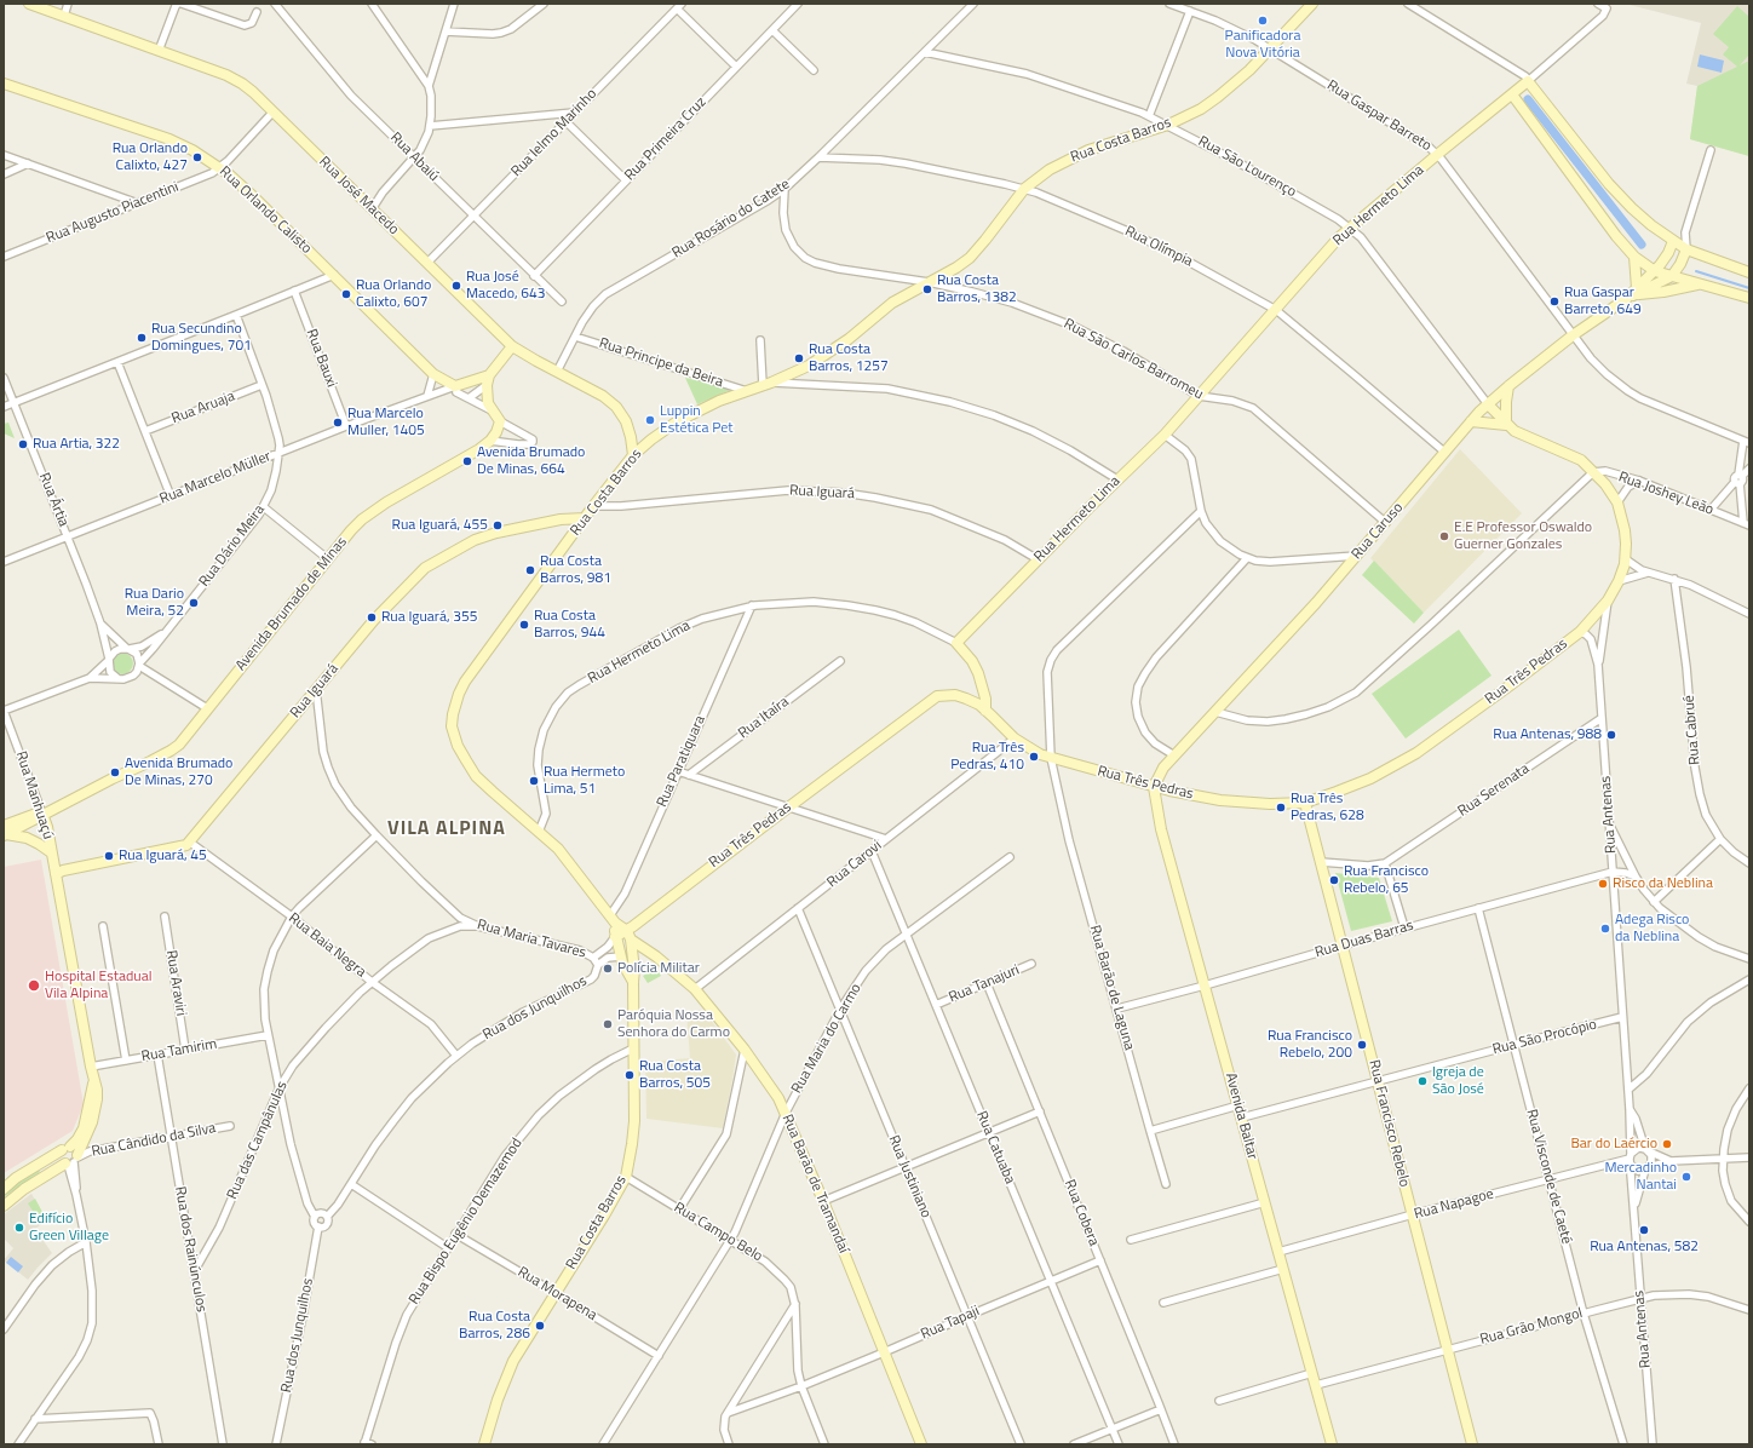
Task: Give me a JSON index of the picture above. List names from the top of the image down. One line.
{"streets":{"street":["Rua Gaspar Barreto","Rua Ielmo Marinho","Rua Primeira Cruz","Rua Costa Barros","Rua Abaiú","Rua São Lourenço","Rua José Macedo","Rua Hermeto Lima","Rua Orlando Calisto","Rua Augusto Piacentini","Rua Rosário do Catete","Rua Olímpia","Rua Bauxi","Rua São Carlos Barromeu","Rua Principe da Beira","Rua Aruaja","Rua Marcelo Müller","Rua Iguará","Rua Joshey Leão","Rua Ártia","Rua Caruso","Rua Dário Meira","Avenida Brumado de Minas","Rua Três Pedras","Rua Itaíra","Rua Cabrué","Rua Paratiquara","Rua Serenata","Rua Manhuaçú","Rua Antenas","Rua Carovi","Rua Maria Tavares","Rua Duas Barras","Rua Baia Negra","Rua Araviri","Rua Tanajuri","Rua Barão de Laguna","Rua dos Junquilhos","Rua São Procópio","Rua Maria do Carmo","Rua Tamirim","Avenida Baltar","Rua Francisco Rebelo","Rua Cândido da Silva","Rua das Campânulas","Rua Catuaba","Rua Justiniano","Rua Visconde de Caeté","Rua Barão de Tramandaí","Rua Napagoe","Rua Cobera","Rua Bispo Eugênio Demazemod","Rua Campo Belo","Rua dos Rainúnculos","Rua Morapena","Rua Tapaji","Rua Grão Mongol"]},"crossings":[["Rua Gaspar Barreto","Rua Costa Barros"],["Rua Gaspar Barreto","Rua Hermeto Lima"],["Rua Gaspar Barreto","Rua Caruso"],["Rua Ielmo Marinho","Rua Abaiú"],["Rua Ielmo Marinho","Rua José Macedo"],["Rua Primeira Cruz","Rua Abaiú"],["Rua Costa Barros","Rua São Lourenço"],["Rua Costa Barros","Rua José Macedo"],["Rua Costa Barros","Rua Hermeto Lima"],["Rua Costa Barros","Rua Olímpia"],["Rua Costa Barros","Rua São Carlos Barromeu"],["Rua Costa Barros","Rua Principe da Beira"],["Rua Costa Barros","Rua Iguará"],["Rua Costa Barros","Rua Três Pedras"],["Rua Costa Barros","Rua Paratiquara"],["Rua Costa Barros","Rua Barão de Tramandaí"],["Rua Costa Barros","Rua Bispo Eugênio Demazemod"],["Rua Costa Barros","Rua Campo Belo"],["Rua Costa Barros","Rua Morapena"],["Rua São Lourenço","Rua Hermeto Lima"],["Rua São Lourenço","Rua Rosário do Catete"],["Rua São Lourenço","Rua Caruso"],["Rua José Macedo","Rua Augusto Piacentini"],["Rua José Macedo","Rua Rosário do Catete"],["Rua Hermeto Lima","Rua Olímpia"],["Rua Hermeto Lima","Rua São Carlos Barromeu"],["Rua Hermeto Lima","Rua Iguará"],["Rua Hermeto Lima","Rua Paratiquara"],["Rua Orlando Calisto","Rua Augusto Piacentini"],["Rua Orlando Calisto","Rua Marcelo Müller"],["Rua Rosário do Catete","Rua Olímpia"],["Rua Rosário do Catete","Rua São Carlos Barromeu"],["Rua Rosário do Catete","Rua Principe da Beira"],["Rua Olímpia","Rua Caruso"],["Rua Bauxi","Rua Marcelo Müller"],["Rua São Carlos Barromeu","Rua Caruso"],["Rua Aruaja","Rua Dário Meira"],["Rua Marcelo Müller","Rua Ártia"],["Rua Marcelo Müller","Rua Dário Meira"],["Rua Iguará","Rua Maria Tavares"],["Rua Iguará","Rua Baia Negra"],["Rua Joshey Leão","Rua Três Pedras"],["Rua Ártia","Rua Dário Meira"],["Rua Caruso","Rua Três Pedras"],["Rua Caruso","Avenida Baltar"],["Avenida Brumado de Minas","Rua Manhuaçú"],["Rua Três Pedras","Rua Antenas"],["Rua Três Pedras","Rua Carovi"],["Rua Três Pedras","Rua Barão de Laguna"],["Rua Três Pedras","Avenida Baltar"],["Rua Três Pedras","Rua Francisco Rebelo"],["Rua Três Pedras","Rua Barão de Tramandaí"],["Rua Serenata","Rua Antenas"],["Rua Manhuaçú","Rua Tamirim"],["Rua Manhuaçú","Rua Cândido da Silva"],["Rua Antenas","Rua Duas Barras"],["Rua Antenas","Rua São Procópio"],["Rua Antenas","Rua Napagoe"],["Rua Antenas","Rua Grão Mongol"],["Rua Carovi","Rua Catuaba"],["Rua Carovi","Rua Justiniano"],["Rua Carovi","Rua Barão de Tramandaí"],["Rua Maria Tavares","Rua das Campânulas"],["Rua Duas Barras","Rua Barão de Laguna"],["Rua Duas Barras","Avenida Baltar"],["Rua Duas Barras","Rua Francisco Rebelo"],["Rua Duas Barras","Rua Visconde de Caeté"],["Rua Baia Negra","Rua dos Junquilhos"],["Rua Baia Negra","Rua das Campânulas"],["Rua Araviri","Rua Tamirim"],["Rua Tanajuri","Rua Catuaba"],["Rua Tanajuri","Rua Cobera"],["Rua São Procópio","Avenida Baltar"],["Rua São Procópio","Rua Francisco Rebelo"],["Rua São Procópio","Rua Visconde de Caeté"],["Rua Maria do Carmo","Rua Catuaba"],["Rua Maria do Carmo","Rua Justiniano"],["Rua Maria do Carmo","Rua Barão de Tramandaí"],["Rua Maria do Carmo","Rua Campo Belo"],["Rua Maria do Carmo","Rua Morapena"],["Rua Tamirim","Rua dos Rainúnculos"],["Avenida Baltar","Rua Napagoe"],["Avenida Baltar","Rua Grão Mongol"],["Rua Francisco Rebelo","Rua Napagoe"],["Rua Francisco Rebelo","Rua Grão Mongol"],["Rua Cândido da Silva","Rua dos Rainúnculos"],["Rua das Campânulas","Rua dos Rainúnculos"],["Rua Catuaba","Rua Tapaji"],["Rua Justiniano","Rua Tapaji"],["Rua Visconde de Caeté","Rua Napagoe"],["Rua Visconde de Caeté","Rua Grão Mongol"],["Rua Barão de Tramandaí","Rua Tapaji"],["Rua Cobera","Rua Tapaji"],["Rua Bispo Eugênio Demazemod","Rua Morapena"]],"districts":["VILA ALPINA"],"places":["Panificadora Nova Vitória","Rua Orlando Calixto, 427","Rua José Macedo, 643","Rua Costa Barros, 1382","Rua Orlando Calixto, 607","Rua Gaspar Barreto, 649","Rua Secundino Domingues, 701","Rua Costa Barros, 1257","Luppin Estética Pet","Rua Marcelo Muller, 1405","Rua Artia, 322","Avenida Brumado De Minas, 664","Rua Iguará, 455","E.E Professor Oswaldo Guerner Gonzales","Rua Costa Barros, 981","Rua Dario Meira, 52","Rua Iguará, 355","Rua Costa Barros, 944","Rua Antenas, 988","Rua Três Pedras, 410","Avenida Brumado De Minas, 270","Rua Hermeto Lima, 51","Rua Três Pedras, 628","Rua Iguará, 45","Rua Francisco Rebelo, 65","Risco da Neblina","Adega Risco da Neblina","Polícia Militar","Hospital Estadual Vila Alpina","Paróquia Nossa Senhora do Carmo","Rua Francisco Rebelo, 200","Rua Costa Barros, 505","Igreja de São José","Bar do Laércio","Mercadinho Nantai","Edifício Green Village","Rua Antenas, 582","Rua Costa Barros, 286"]}
